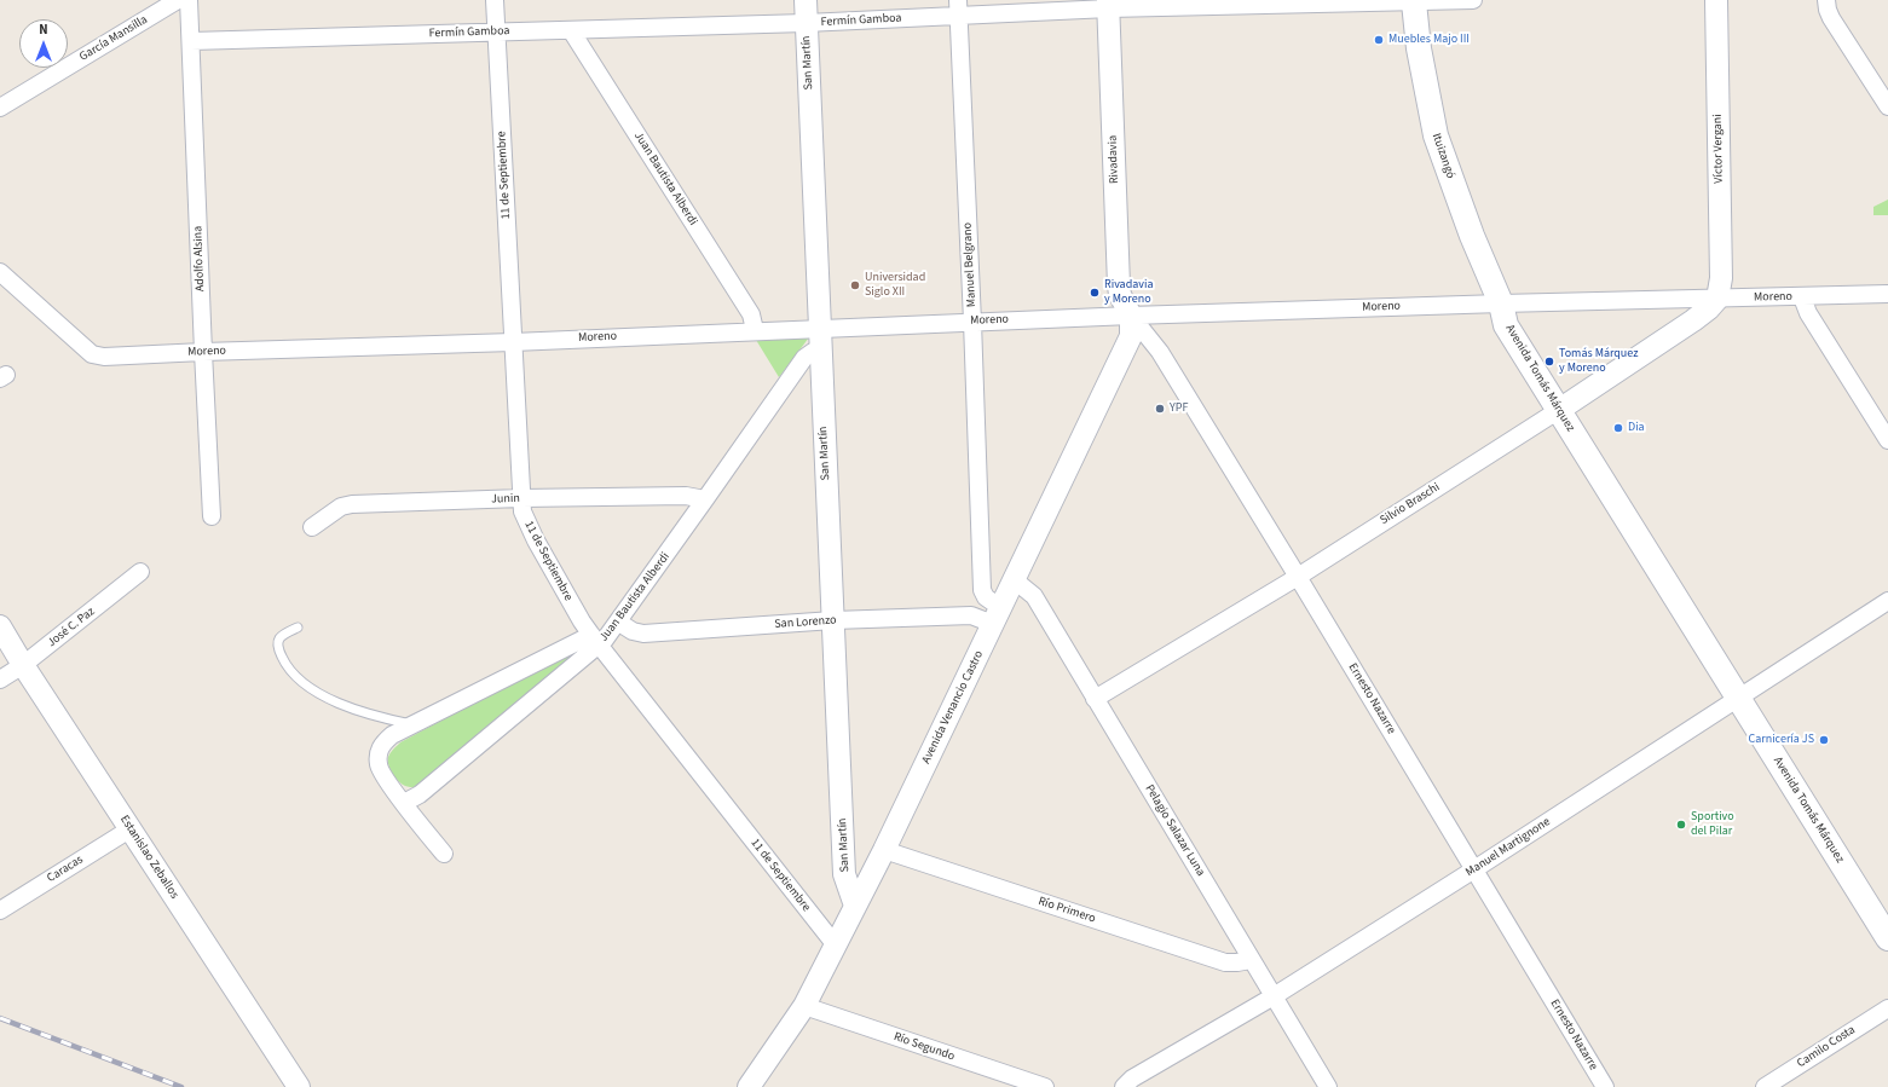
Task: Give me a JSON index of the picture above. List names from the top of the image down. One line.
{"streets":{"main road":["Ituizangó","Avenida Tomás Márquez"],"street":["Fermín Gamboa","García Mansilla","San Martín","Víctor Vergani","Rivadavia","11 de Septiembre","Juan Bautista Alberdi","Adolfo Alsina","Manuel Belgrano","Moreno","Junin","Silvio Braschi","San Lorenzo","José C. Paz","Ernesto Nazarre","Avenida Venancio Castro","Pelagio Salazar Luna","Manuel Martignone","Estanislao Zeballos","Caracas","Río Primero","Río Segundo","Camilo Costa"]},"crossings":[["Fermín Gamboa","San Martín"],["Fermín Gamboa","Ituizangó"],["Fermín Gamboa","Rivadavia"],["Fermín Gamboa","11 de Septiembre"],["Fermín Gamboa","Juan Bautista Alberdi"],["Fermín Gamboa","Adolfo Alsina"],["Fermín Gamboa","Manuel Belgrano"],["San Martín","Juan Bautista Alberdi"],["San Martín","Moreno"],["San Martín","San Lorenzo"],["San Martín","Avenida Venancio Castro"],["Víctor Vergani","Moreno"],["Víctor Vergani","Silvio Braschi"],["Ituizangó","Moreno"],["Ituizangó","Avenida Tomás Márquez"],["Rivadavia","Moreno"],["Rivadavia","Ernesto Nazarre"],["Rivadavia","Avenida Venancio Castro"],["11 de Septiembre","Juan Bautista Alberdi"],["11 de Septiembre","Moreno"],["11 de Septiembre","Junin"],["11 de Septiembre","Avenida Venancio Castro"],["Juan Bautista Alberdi","Moreno"],["Juan Bautista Alberdi","Junin"],["Juan Bautista Alberdi","San Lorenzo"],["Adolfo Alsina","Moreno"],["Manuel Belgrano","Moreno"],["Manuel Belgrano","San Lorenzo"],["Manuel Belgrano","Avenida Venancio Castro"],["Moreno","Avenida Tomás Márquez"],["Moreno","Silvio Braschi"],["Moreno","Ernesto Nazarre"],["Moreno","Avenida Venancio Castro"],["Avenida Tomás Márquez","Silvio Braschi"],["Avenida Tomás Márquez","Manuel Martignone"],["Silvio Braschi","Ernesto Nazarre"],["Silvio Braschi","Pelagio Salazar Luna"],["San Lorenzo","Avenida Venancio Castro"],["José C. Paz","Estanislao Zeballos"],["Ernesto Nazarre","Avenida Venancio Castro"],["Ernesto Nazarre","Manuel Martignone"],["Avenida Venancio Castro","Pelagio Salazar Luna"],["Avenida Venancio Castro","Río Primero"],["Avenida Venancio Castro","Río Segundo"],["Pelagio Salazar Luna","Manuel Martignone"],["Pelagio Salazar Luna","Río Primero"],["Estanislao Zeballos","Caracas"]],"places":["Muebles Majo III","Universidad Siglo XII","Rivadavia y Moreno","Tomás Márquez y Moreno","YPF","Dia","Carnicería JS","Sportivo del Pilar"],"north":"top"}
